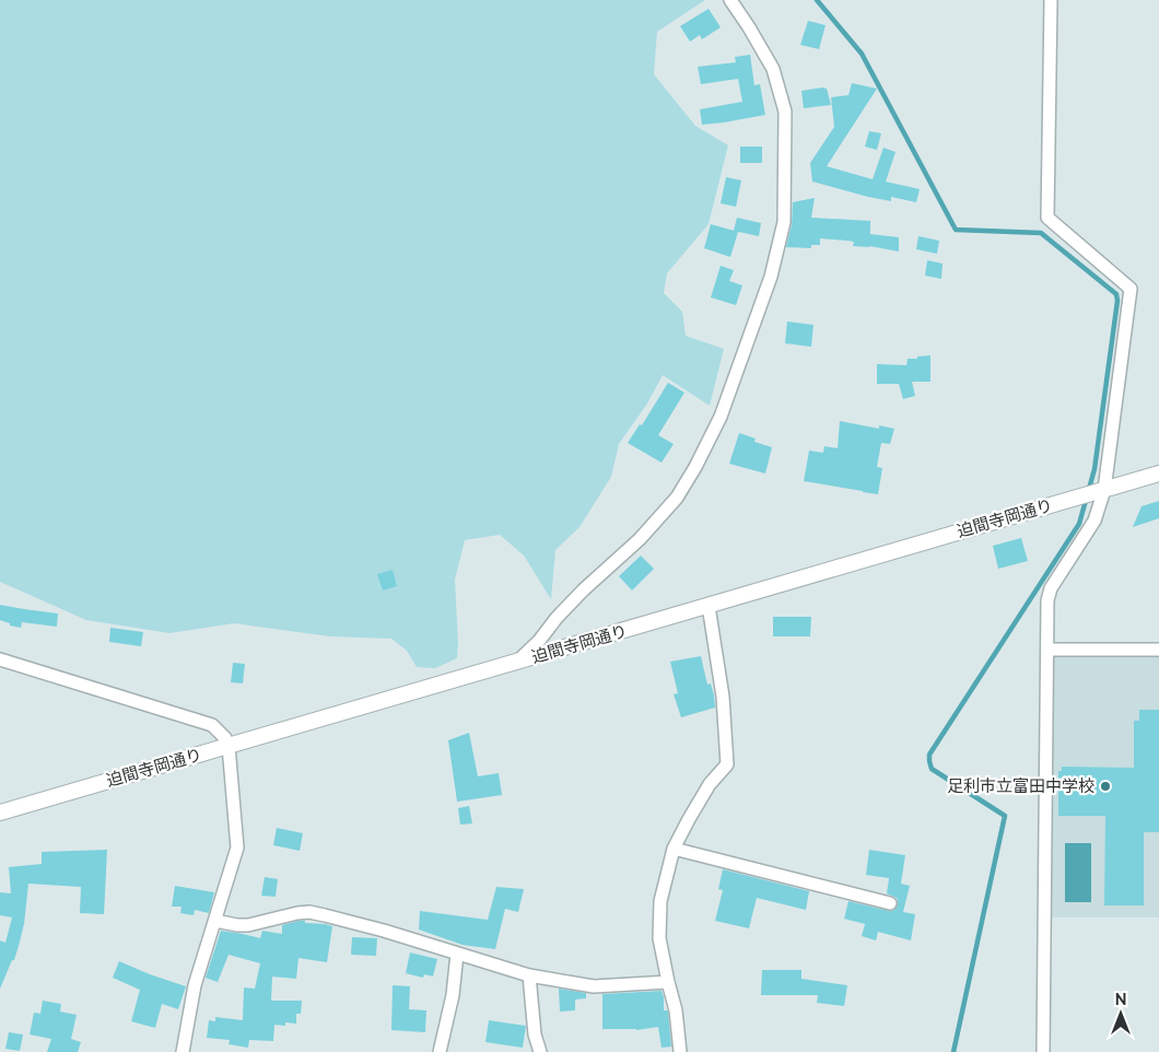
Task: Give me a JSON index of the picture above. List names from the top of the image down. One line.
{"streets":{"street":["迫間寺岡通り"]},"places":["足利市立富田中学校"],"north":"top"}
